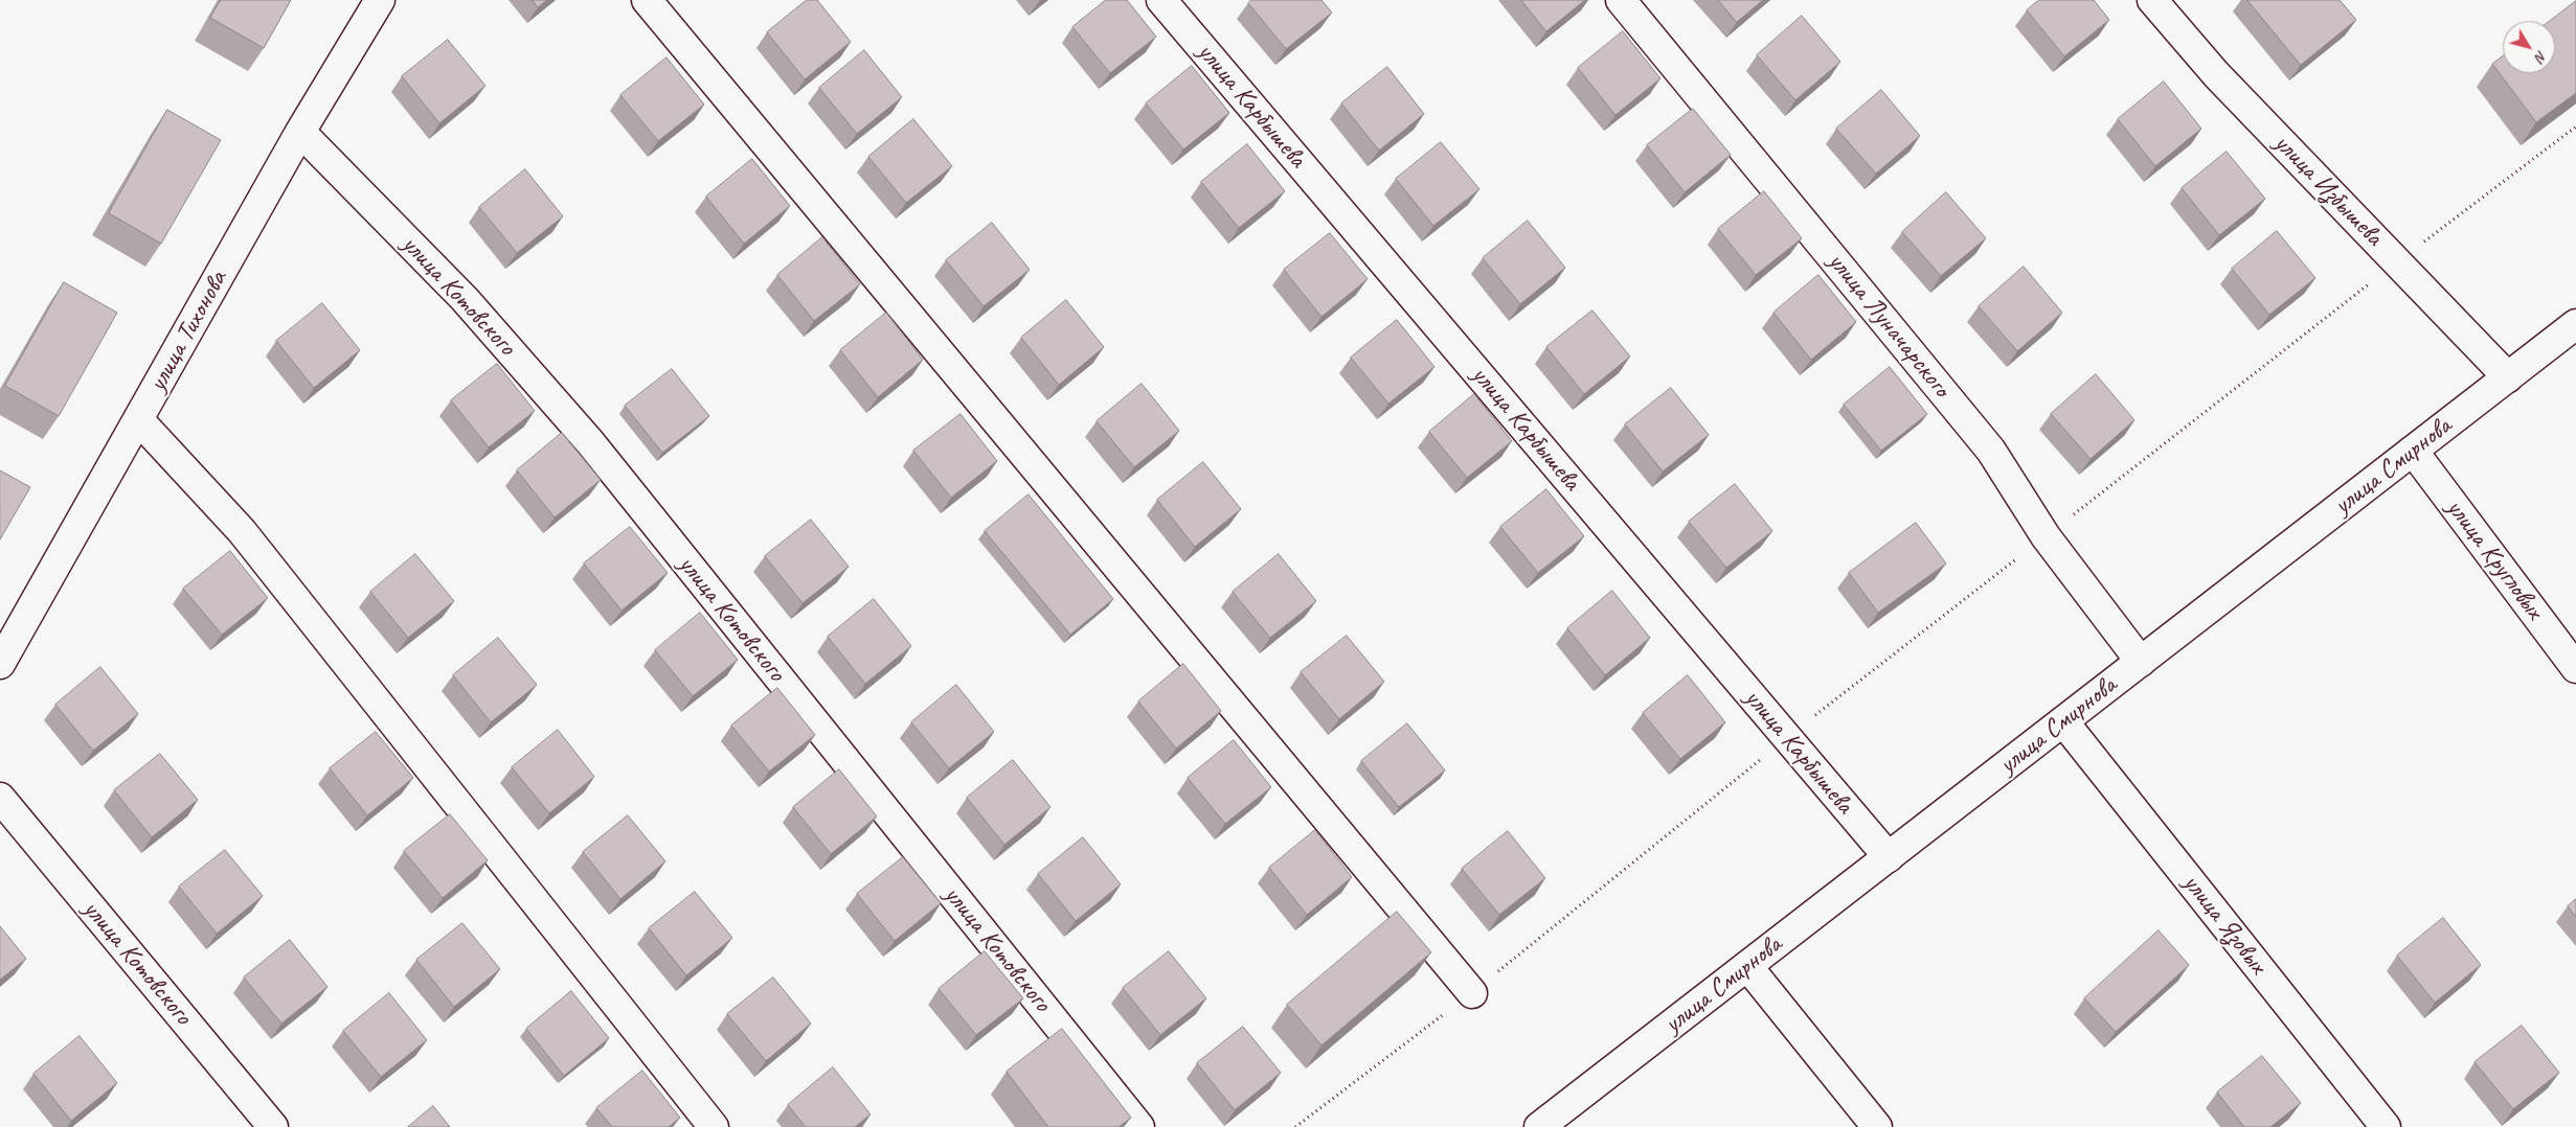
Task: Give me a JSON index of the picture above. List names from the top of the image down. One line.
{"streets":{"street":["улица Карбышева","улица Избышева","улица Котовского","улица Луначарского","улица Тихонова","улица Смирнова","улица Кругловых","улица Язовых"]},"crossings":[["улица Карбышева","улица Смирнова"],["улица Избышева","улица Смирнова"],["улица Котовского","улица Тихонова"],["улица Луначарского","улица Смирнова"],["улица Смирнова","улица Кругловых"],["улица Смирнова","улица Язовых"]],"north":"bottom right"}
